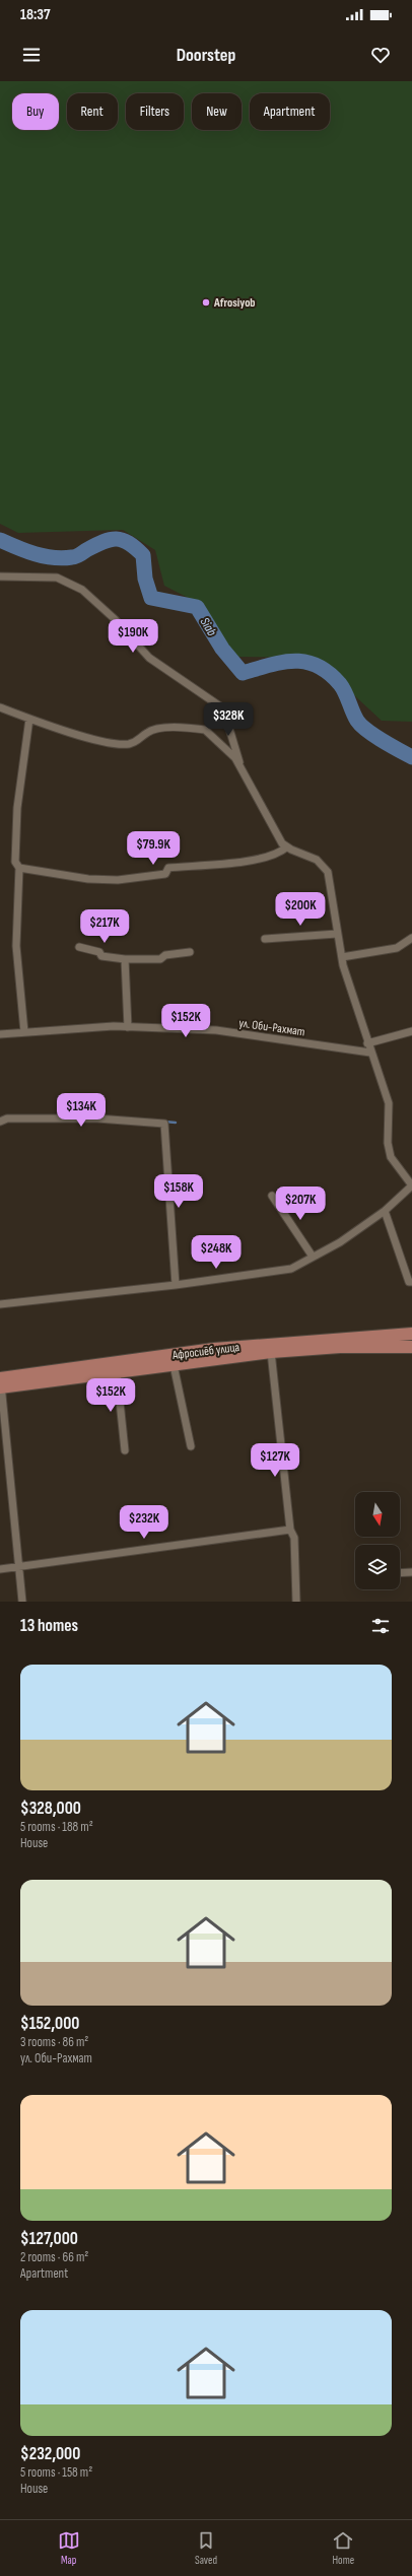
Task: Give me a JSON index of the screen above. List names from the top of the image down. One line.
{"streets":{"main road":["Афросиёб улица"],"street":["ул. Оби-Рахмат"]},"water":["Siab"],"places":["Afrosiyob"],"north":"bottom","page":{"status":"18:37","header":"Doorstep","chip":["Buy","Rent","Filters","New","Apartment"],"price":["$190K","$328K","$79.9K","$200K","$217K","$152K","$134K","$158K","$207K","$248K","$152K","$127K","$232K"],"heading":"13 homes","list":[{"name":"$328,000","note":"5 rooms · 188 m² · House"},{"name":"$152,000","note":"3 rooms · 86 m² · ул. Оби-Рахмат"},{"name":"$127,000","note":"2 rooms · 66 m² · Apartment"},{"name":"$232,000","note":"5 rooms · 158 m² · House"}],"tabs":["Map","Saved","Home"]}}
